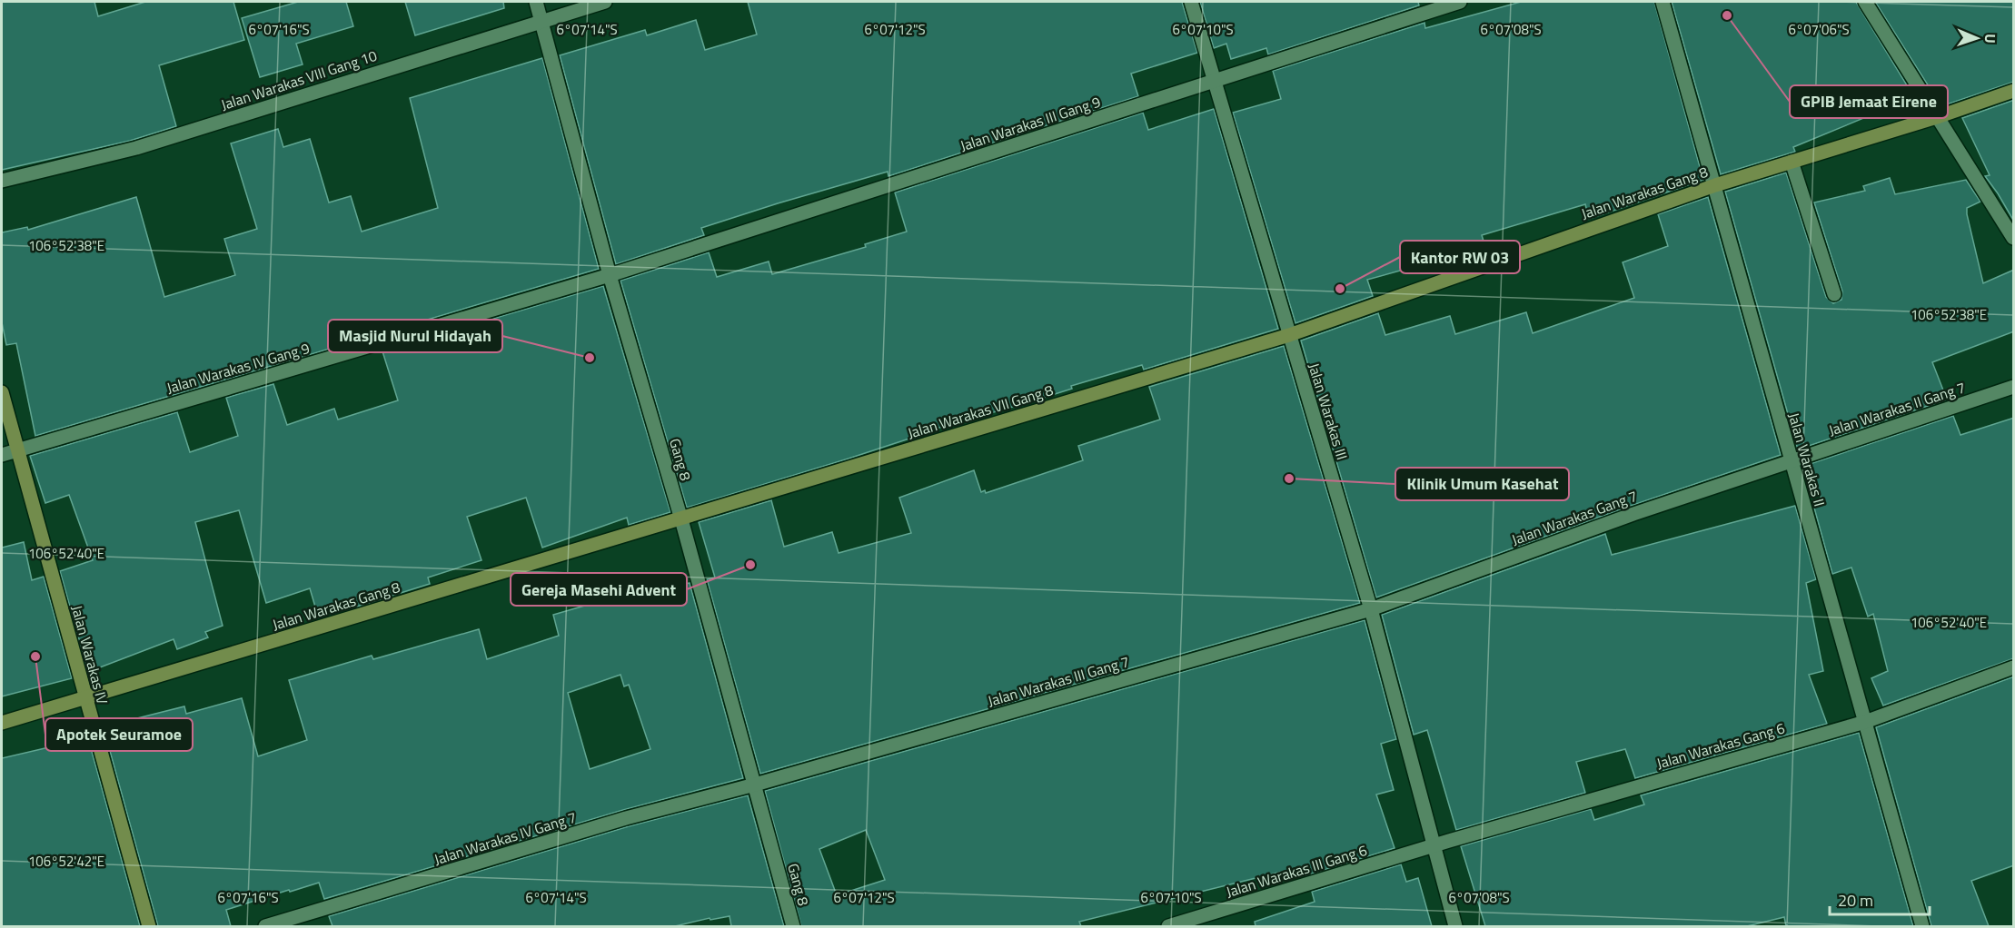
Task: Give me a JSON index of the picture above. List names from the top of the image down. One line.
{"streets":{"street":["Jalan Warakas VIII Gang 10","Jalan Warakas III Gang 9","Jalan Warakas Gang 8","Jalan Warakas IV Gang 9","Jalan Warakas II Gang 7","Jalan Warakas VII Gang 8","Jalan Warakas III","Gang 8","Jalan Warakas II","Jalan Warakas Gang 7","Jalan Warakas IV","Jalan Warakas III Gang 7","Jalan Warakas Gang 6","Jalan Warakas IV Gang 7","Jalan Warakas III Gang 6"]},"crossings":[["Jalan Warakas VIII Gang 10","Gang 8"],["Jalan Warakas III Gang 9","Jalan Warakas IV Gang 9"],["Jalan Warakas III Gang 9","Jalan Warakas III"],["Jalan Warakas III Gang 9","Gang 8"],["Jalan Warakas Gang 8","Jalan Warakas VII Gang 8"],["Jalan Warakas Gang 8","Jalan Warakas III"],["Jalan Warakas Gang 8","Gang 8"],["Jalan Warakas Gang 8","Jalan Warakas II"],["Jalan Warakas Gang 8","Jalan Warakas IV"],["Jalan Warakas IV Gang 9","Gang 8"],["Jalan Warakas IV Gang 9","Jalan Warakas IV"],["Jalan Warakas II Gang 7","Jalan Warakas II"],["Jalan Warakas II Gang 7","Jalan Warakas Gang 7"],["Jalan Warakas VII Gang 8","Jalan Warakas III"],["Jalan Warakas VII Gang 8","Gang 8"],["Jalan Warakas III","Jalan Warakas Gang 7"],["Jalan Warakas III","Jalan Warakas III Gang 7"],["Jalan Warakas III","Jalan Warakas Gang 6"],["Jalan Warakas III","Jalan Warakas III Gang 6"],["Gang 8","Jalan Warakas III Gang 7"],["Gang 8","Jalan Warakas IV Gang 7"],["Jalan Warakas II","Jalan Warakas Gang 7"],["Jalan Warakas II","Jalan Warakas Gang 6"],["Jalan Warakas Gang 7","Jalan Warakas III Gang 7"],["Jalan Warakas III Gang 7","Jalan Warakas IV Gang 7"],["Jalan Warakas Gang 6","Jalan Warakas III Gang 6"]],"places":["GPIB Jemaat Eirene","Kantor RW 03","Masjid Nurul Hidayah","Klinik Umum Kasehat","Gereja Masehi Advent","Apotek Seuramoe"],"scale_bar":"20 m","north":"right","coordinates":["6°07'16\"S","6°07'14\"S","6°07'12\"S","6°07'10\"S","6°07'08\"S","6°07'06\"S","106°52'38\"E","106°52'40\"E","106°52'42\"E"]}
